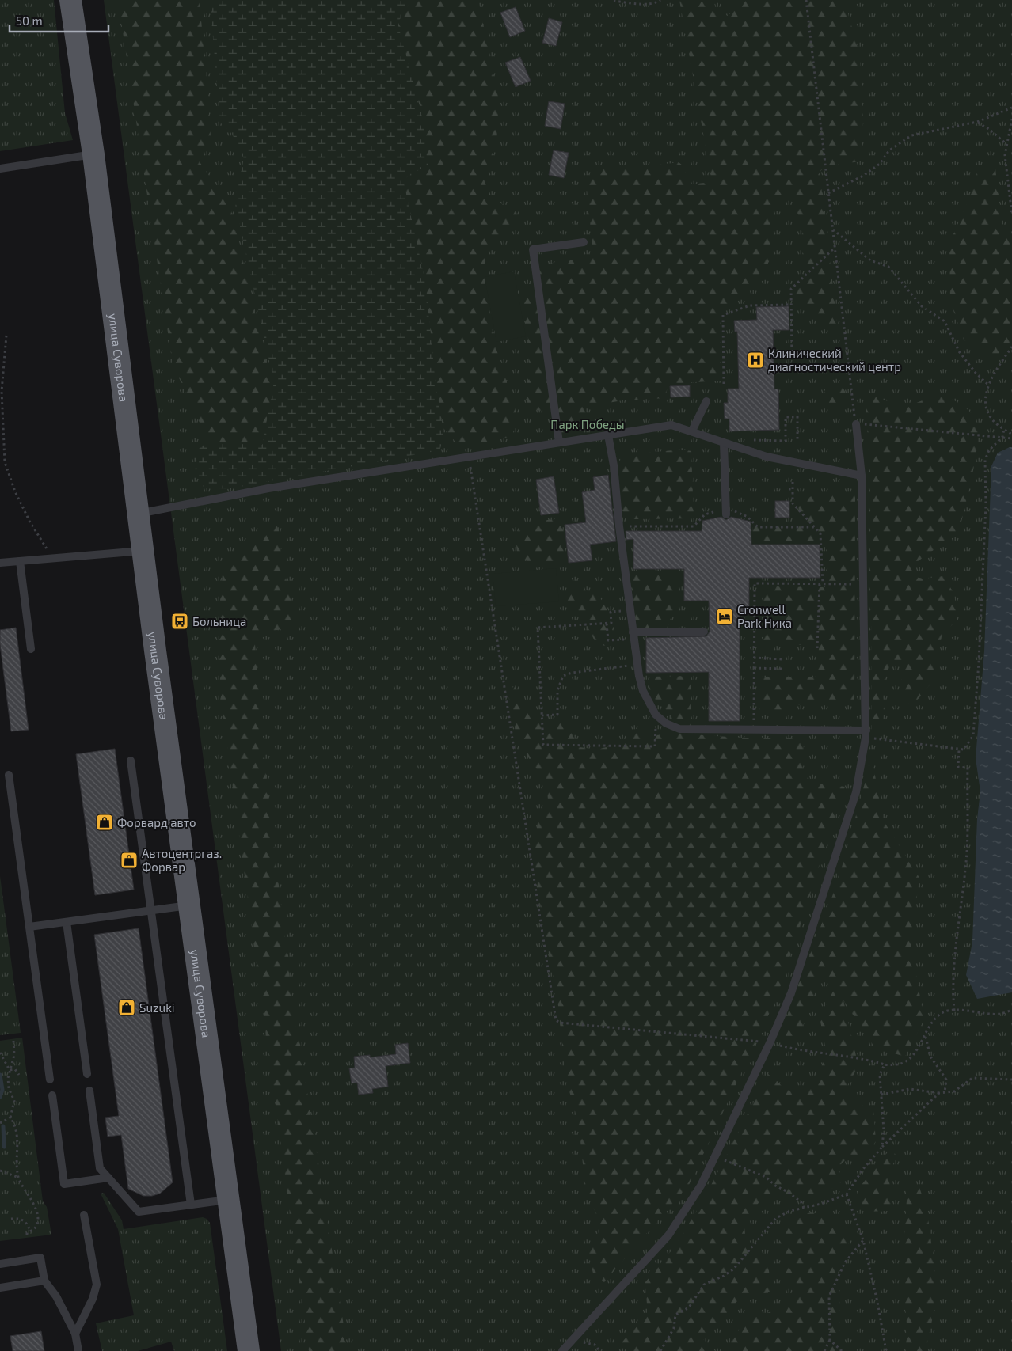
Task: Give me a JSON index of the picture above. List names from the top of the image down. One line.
{"streets":{"main road":["улица Суворова"]},"parks":["Парк Победы"],"places":{"hospital":["Клинический диагностический центр"],"hotel":["Cronwell Park Ника"],"bus stop":["Больница"],"shop":["Форвард авто","Автоцентргаз. Форвар","Suzuki"]},"scale_bar":"50 m"}
